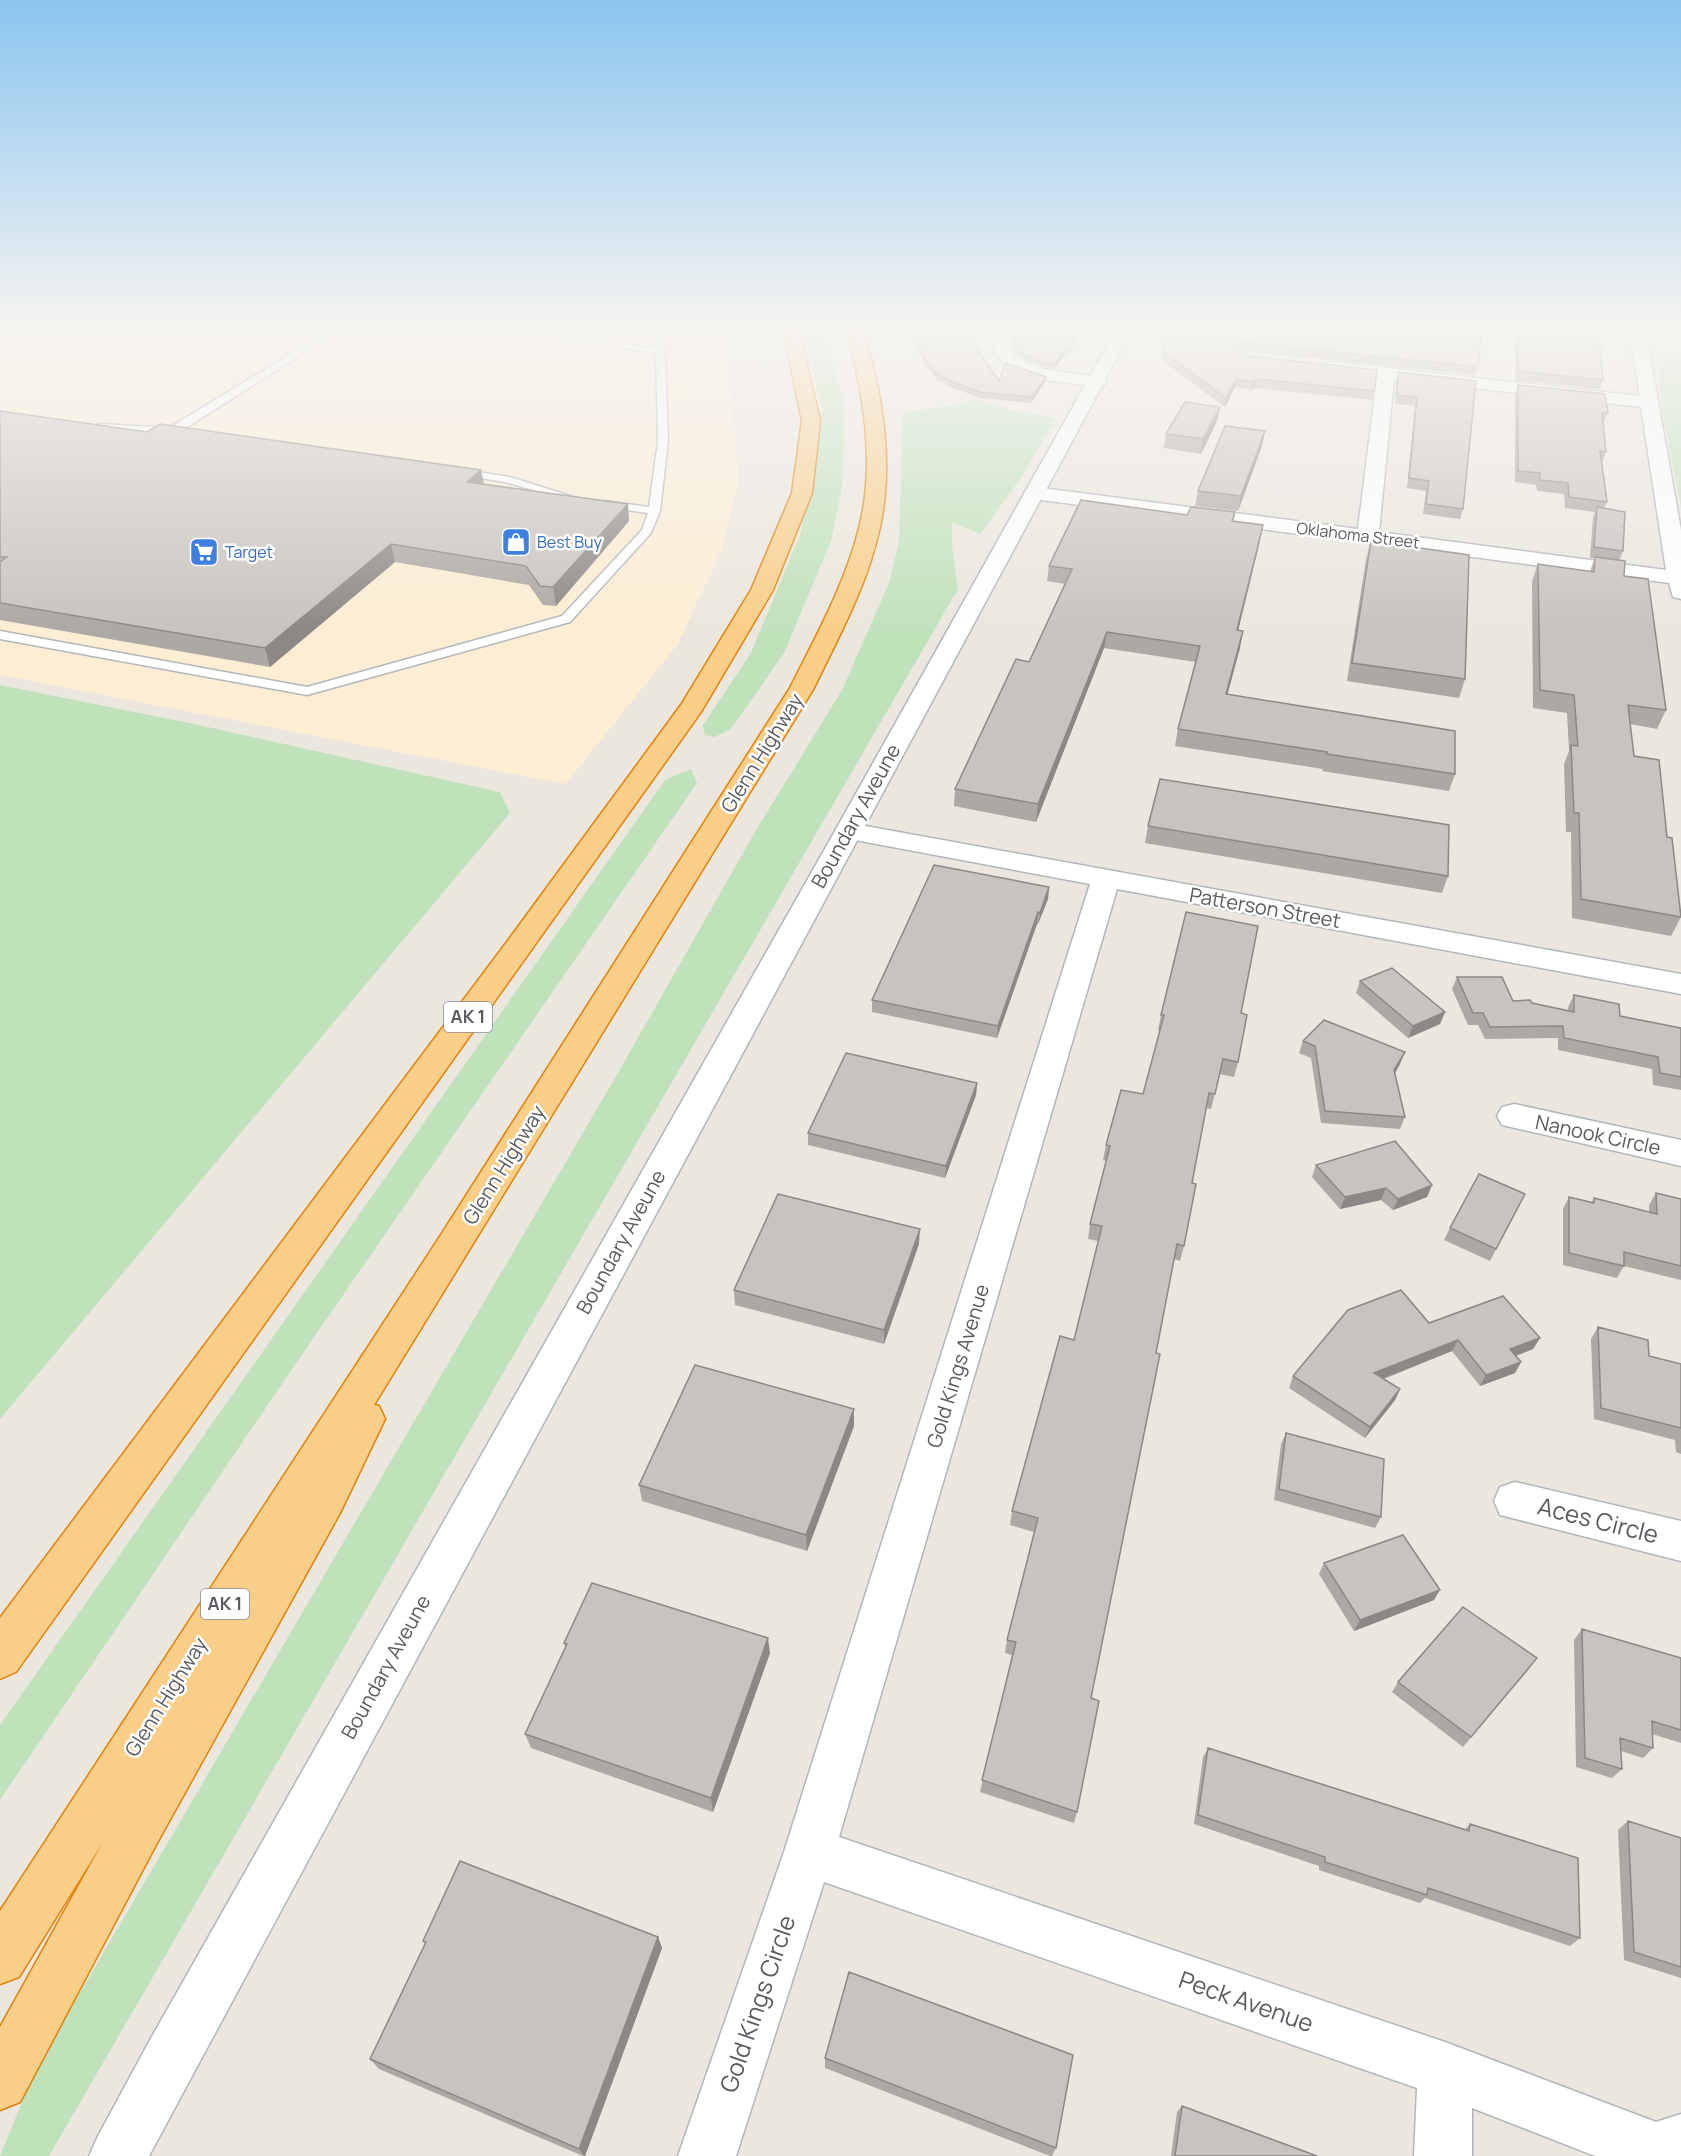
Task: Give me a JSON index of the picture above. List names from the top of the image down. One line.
{"streets":{"highway":["Glenn Highway","AK 1"],"street":["Oklahoma Street","Boundary Aveune","Patterson Street","Nanook Circle","Gold Kings Avenue","Aces Circle","Peck Avenue","Gold Kings Circle"]},"crossings":[["Oklahoma Street","Boundary Aveune"],["Boundary Aveune","Patterson Street"],["Patterson Street","Gold Kings Avenue"],["Gold Kings Avenue","Peck Avenue"],["Gold Kings Avenue","Gold Kings Circle"],["Peck Avenue","Gold Kings Circle"]],"places":{"shop":["Best Buy"],"supermarket":["Target"]}}
